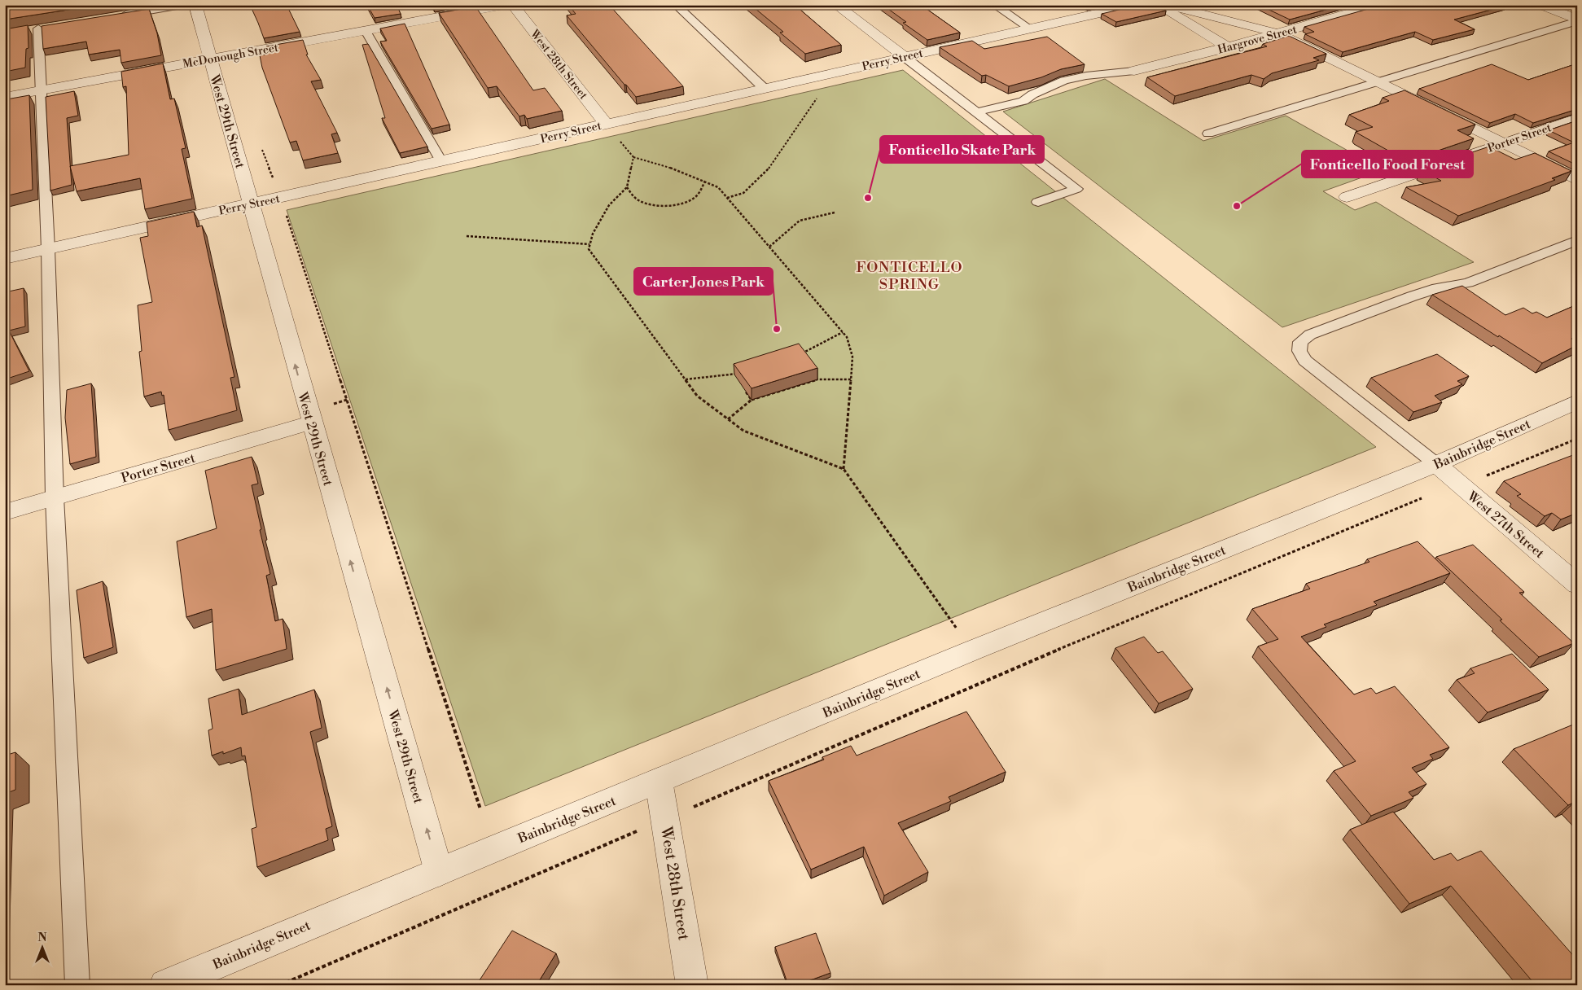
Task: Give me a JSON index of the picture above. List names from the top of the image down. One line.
{"streets":{"street":["Hargrove Street","McDonough Street","Perry Street","West 28th Street","West 29th Street","Porter Street","Bainbridge Street","West 27th Street"]},"crossings":[["McDonough Street","West 29th Street"],["Perry Street","West 28th Street"],["Perry Street","West 29th Street"],["West 28th Street","Bainbridge Street"],["West 29th Street","Porter Street"],["West 29th Street","Bainbridge Street"],["Bainbridge Street","West 27th Street"]],"one_way":["West 29th Street"],"districts":["FONTICELLO SPRING"],"places":["Fonticello Skate Park","Fonticello Food Forest","Carter Jones Park"],"north":"top"}
